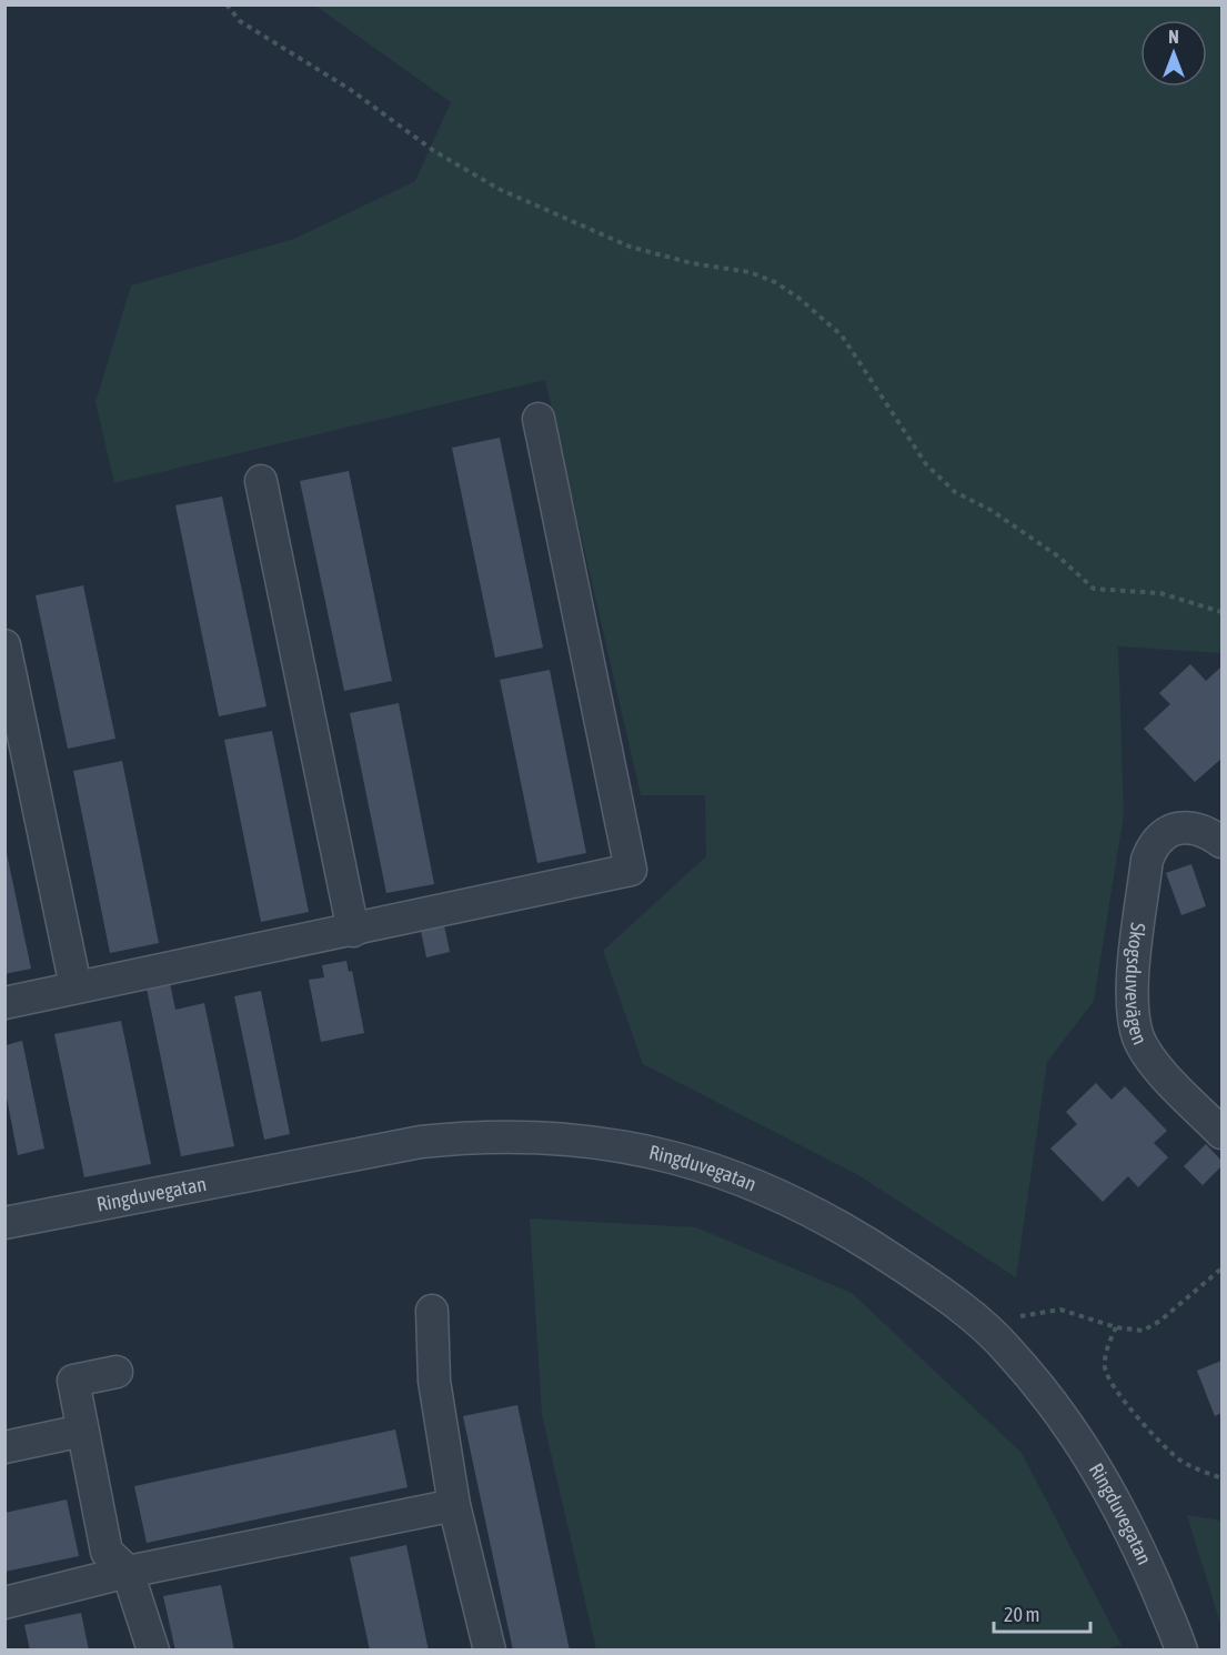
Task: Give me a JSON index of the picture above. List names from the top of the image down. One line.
{"streets":{"street":["Skogsduvevägen","Ringduvegatan"]},"scale_bar":"20 m","north":"top"}
